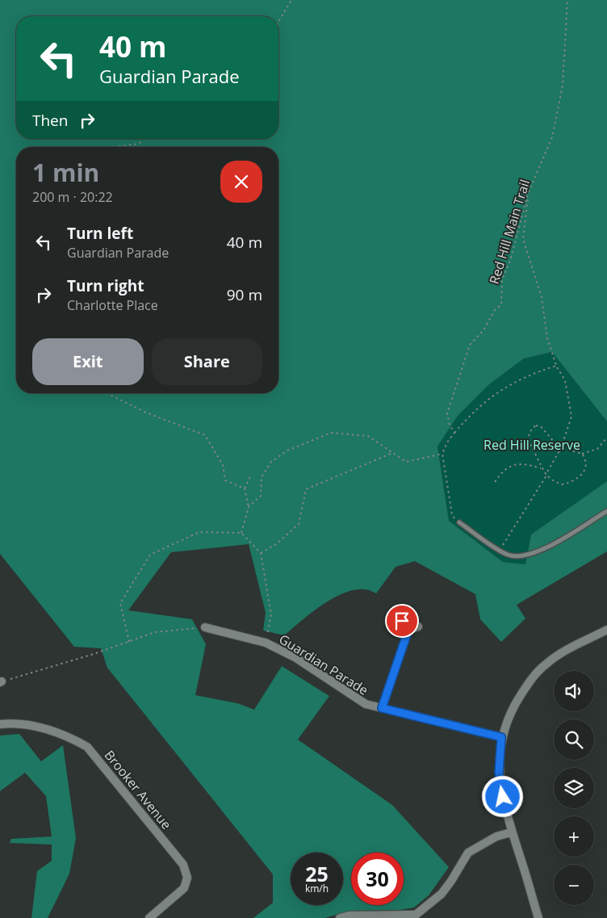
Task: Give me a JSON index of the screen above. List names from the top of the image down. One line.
{"streets":{"street":["Guardian Parade","Brooker Avenue"],"path":["Red Hill Main Trail"]},"parks":["Red Hill Reserve"],"page":{"turn":["40 m","Guardian Parade"],"then":"Then","heading":["1 min","200 m · 20:22"],"list":[{"name":"Turn left","note":"Guardian Parade","value":"40 m"},{"name":"Turn right","note":"Charlotte Place","value":"90 m"}],"buttons":["Exit","Share"],"map_buttons":["+","−"],"speed":"25 km/h","limit":"30"}}
